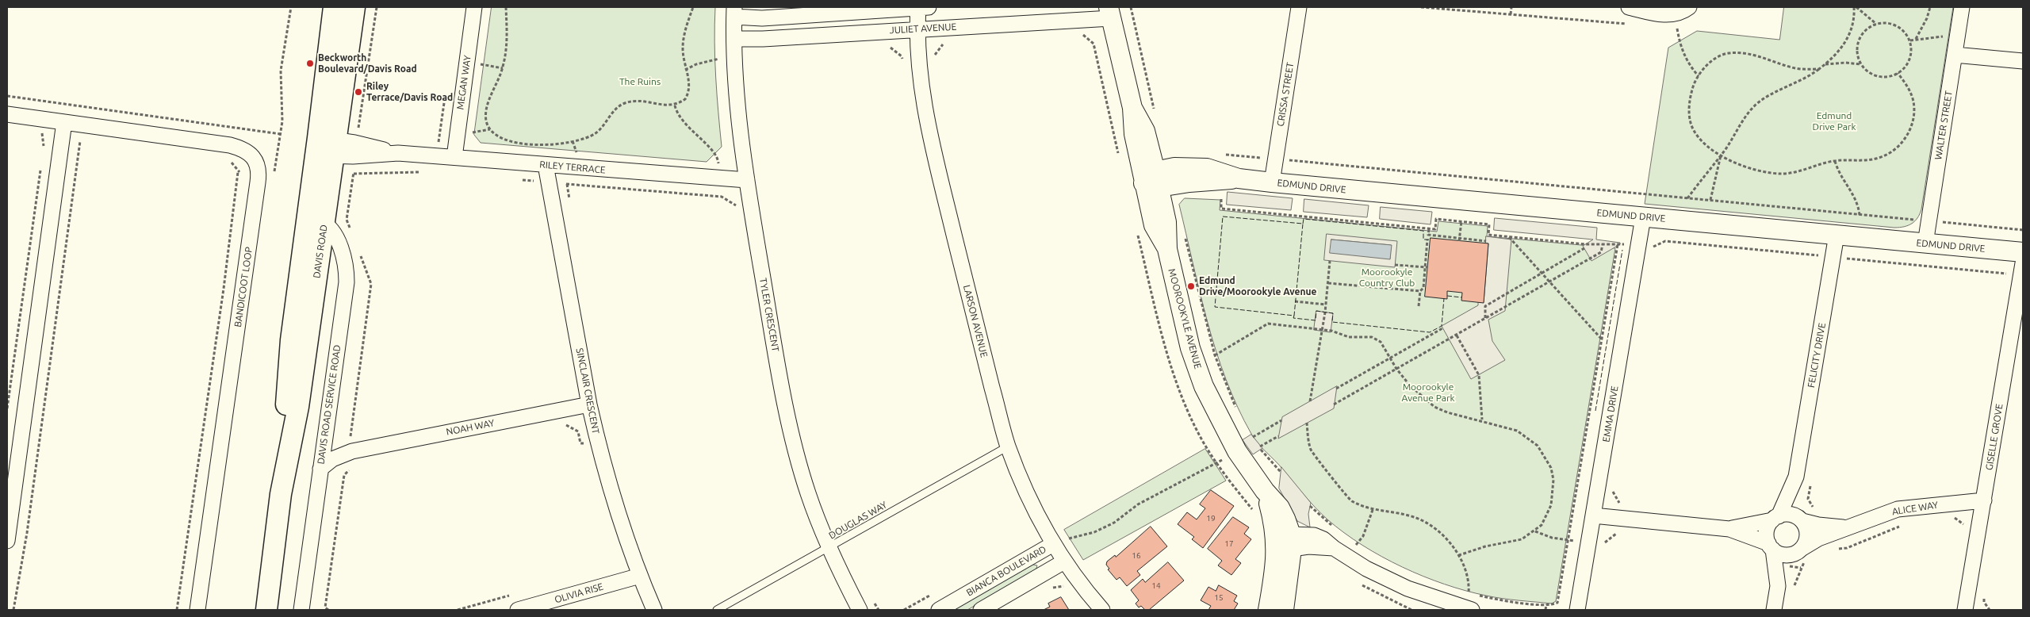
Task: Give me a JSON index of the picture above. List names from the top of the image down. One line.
{"streets":{"main road":["DAVIS ROAD"],"street":["JULIET AVENUE","MEGAN WAY","CRISSA STREET","WALTER STREET","RILEY TERRACE","EDMUND DRIVE","BANDICOOT LOOP","TYLER CRESCENT","MOOROOKYLE AVENUE","LARSON AVENUE","FELICITY DRIVE","SINCLAIR CRESCENT","DAVIS ROAD SERVICE ROAD","EMMA DRIVE","NOAH WAY","GISELLE GROVE","ALICE WAY","BIANCA BOULEVARD","OLIVIA RISE"],"lane":["DOUGLAS WAY"]},"crossings":[["JULIET AVENUE","TYLER CRESCENT"],["JULIET AVENUE","MOOROOKYLE AVENUE"],["JULIET AVENUE","LARSON AVENUE"],["MEGAN WAY","RILEY TERRACE"],["CRISSA STREET","EDMUND DRIVE"],["WALTER STREET","EDMUND DRIVE"],["RILEY TERRACE","DAVIS ROAD"],["RILEY TERRACE","TYLER CRESCENT"],["RILEY TERRACE","SINCLAIR CRESCENT"],["EDMUND DRIVE","MOOROOKYLE AVENUE"],["EDMUND DRIVE","FELICITY DRIVE"],["EDMUND DRIVE","EMMA DRIVE"],["DAVIS ROAD","DAVIS ROAD SERVICE ROAD"],["TYLER CRESCENT","DOUGLAS WAY"],["LARSON AVENUE","DOUGLAS WAY"],["LARSON AVENUE","BIANCA BOULEVARD"],["FELICITY DRIVE","ALICE WAY"],["SINCLAIR CRESCENT","NOAH WAY"],["SINCLAIR CRESCENT","OLIVIA RISE"],["DAVIS ROAD SERVICE ROAD","NOAH WAY"],["GISELLE GROVE","ALICE WAY"]],"parks":["The Ruins","Edmund Drive Park","Moorookyle Country Club","Moorookyle Avenue Park"],"places":["Beckworth Boulevard/Davis Road","Riley Terrace/Davis Road","Edmund Drive/Moorookyle Avenue"],"house_numbers":["19","17","16","14","15"]}
